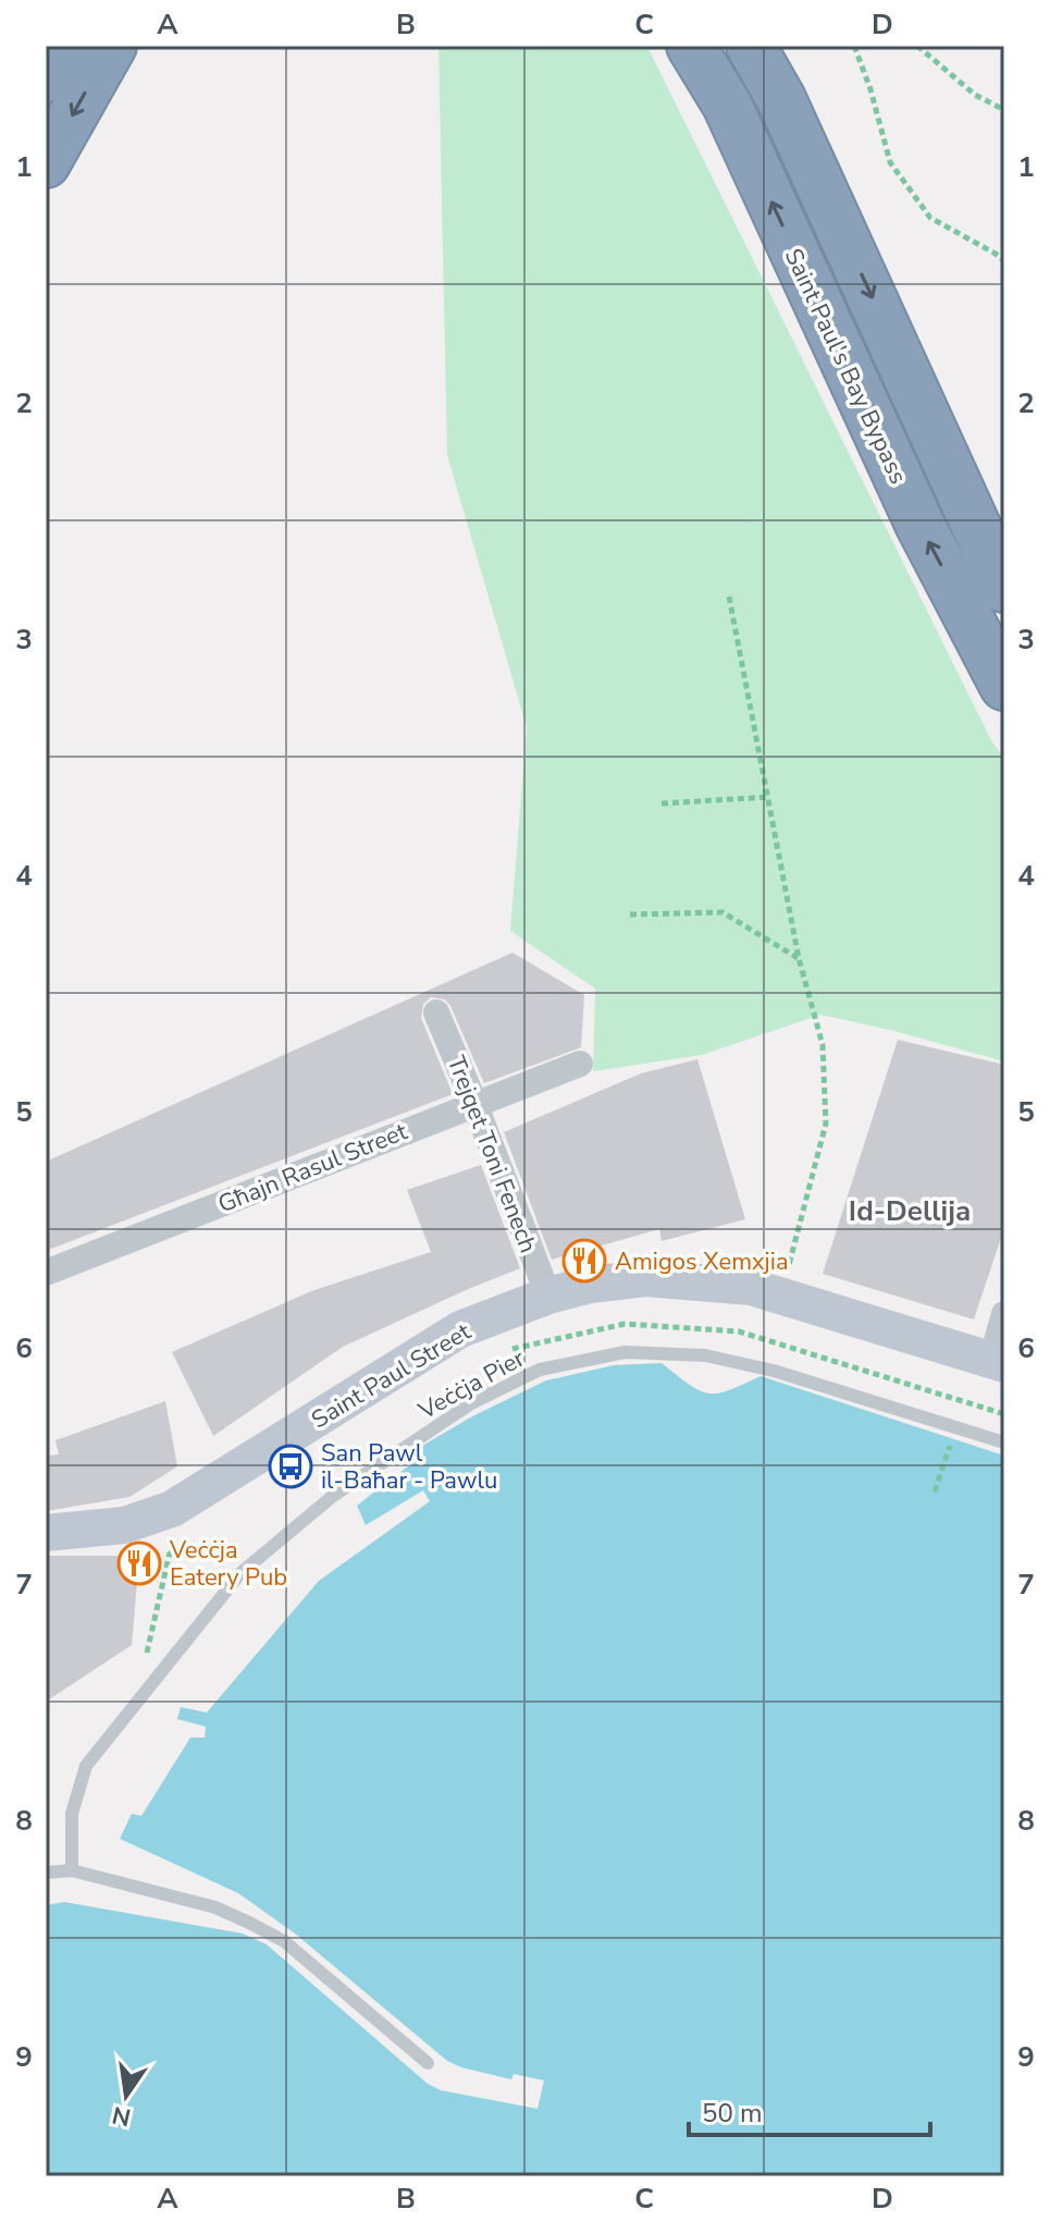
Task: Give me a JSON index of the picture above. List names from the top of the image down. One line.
{"streets":{"highway":["Saint Paul's Bay Bypass"],"street":["Trejqet Toni Fenech","Għajn Rasul Street","Saint Paul Street"],"lane":["Veċċja Pier"]},"crossings":[["Trejqet Toni Fenech","Għajn Rasul Street"],["Trejqet Toni Fenech","Saint Paul Street"]],"districts":["Id-Dellija"],"places":{"restaurant":["Amigos Xemxjia","Veċċja Eatery Pub"],"bus stop":["San Pawl il-Baħar - Pawlu"]},"scale_bar":"50 m","north":"bottom","grid":{"columns":["A","B","C","D"],"rows":["1","2","3","4","5","6","7","8","9"]}}
